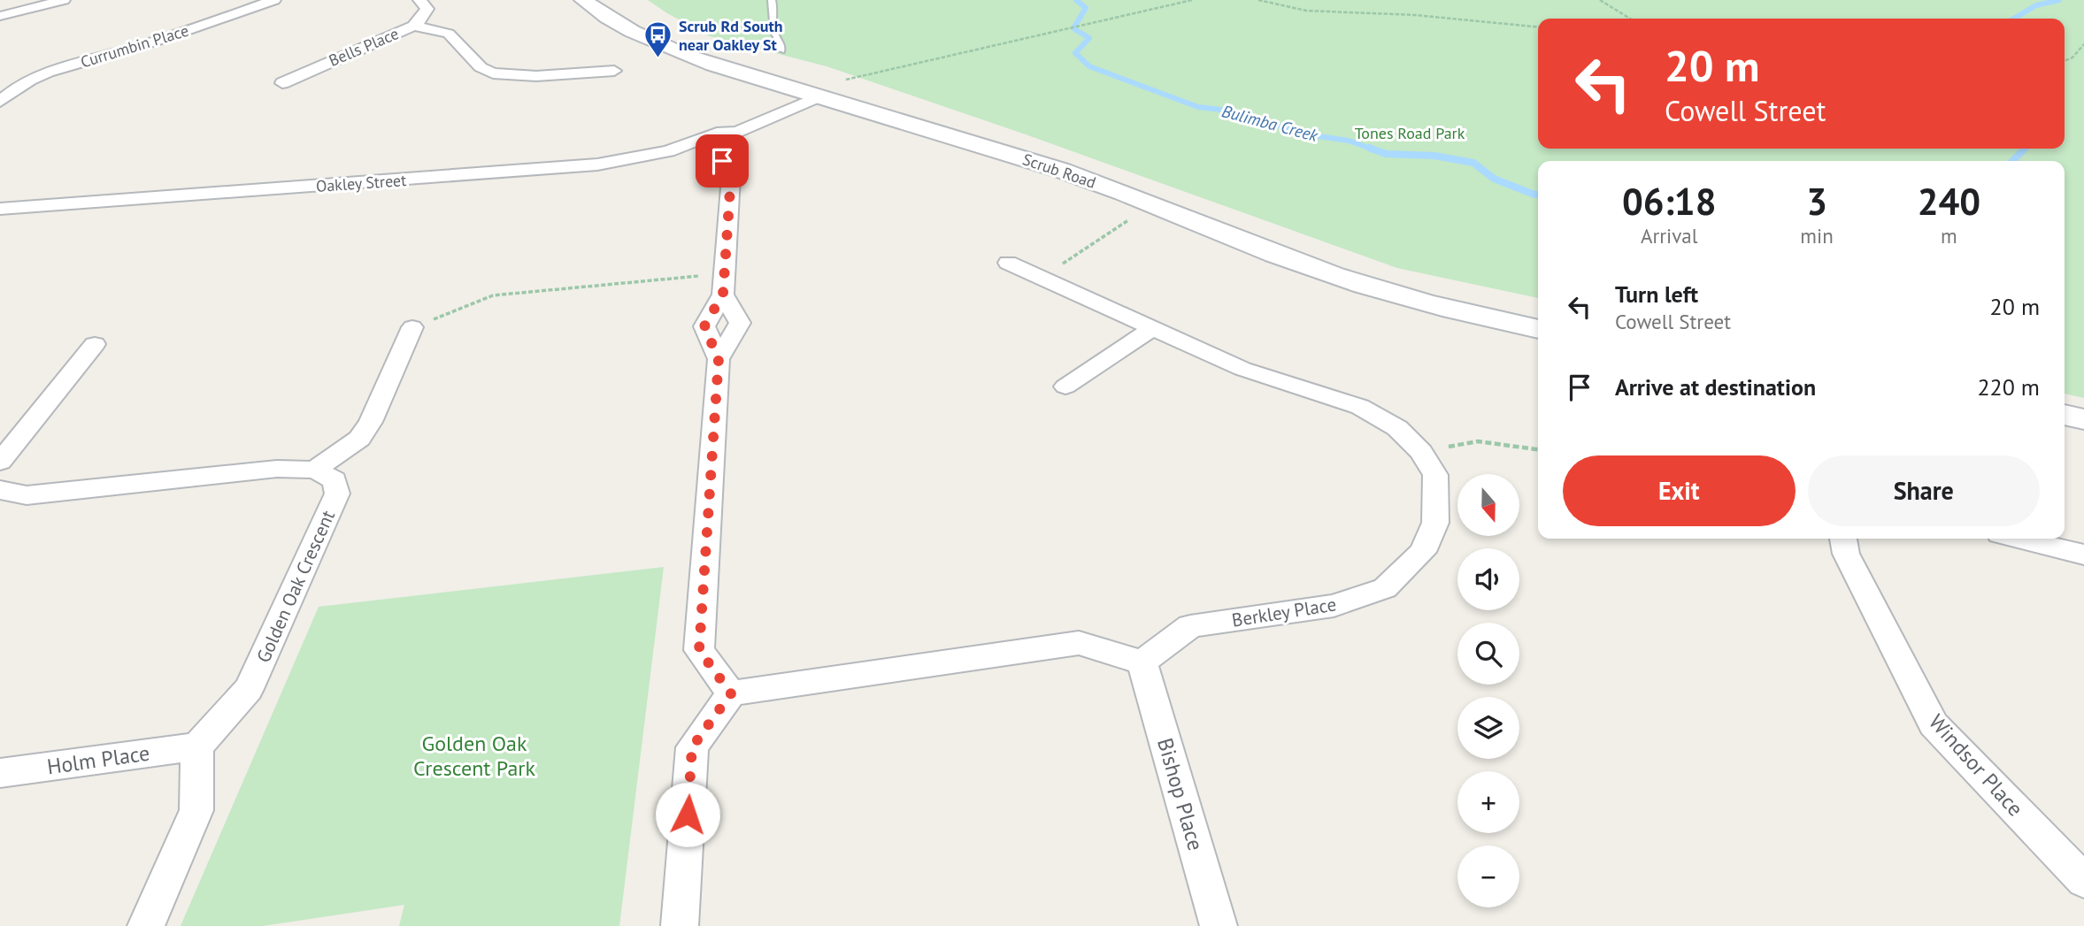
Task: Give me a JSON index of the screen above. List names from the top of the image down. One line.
{"streets":{"street":["Currumbin Place","Bells Place","Scrub Road","Oakley Street","Golden Oak Crescent","Berkley Place","Holm Place","Windsor Place","Bishop Place"]},"crossings":[["Scrub Road","Oakley Street"],["Golden Oak Crescent","Holm Place"],["Berkley Place","Bishop Place"]],"water":["Bulimba Creek"],"parks":["Tones Road Park","Golden Oak Crescent Park"],"places":{"bus stop":["Scrub Rd South near Oakley St"]},"north":"bottom","page":{"turn":["20 m","Cowell Street"],"eta":["06:18","Arrival","3","min","240","m"],"list":[{"name":"Turn left","note":"Cowell Street","value":"20 m"},{"name":"Arrive at destination","value":"220 m"}],"buttons":["Exit","Share"],"map_buttons":["+","−"]}}
